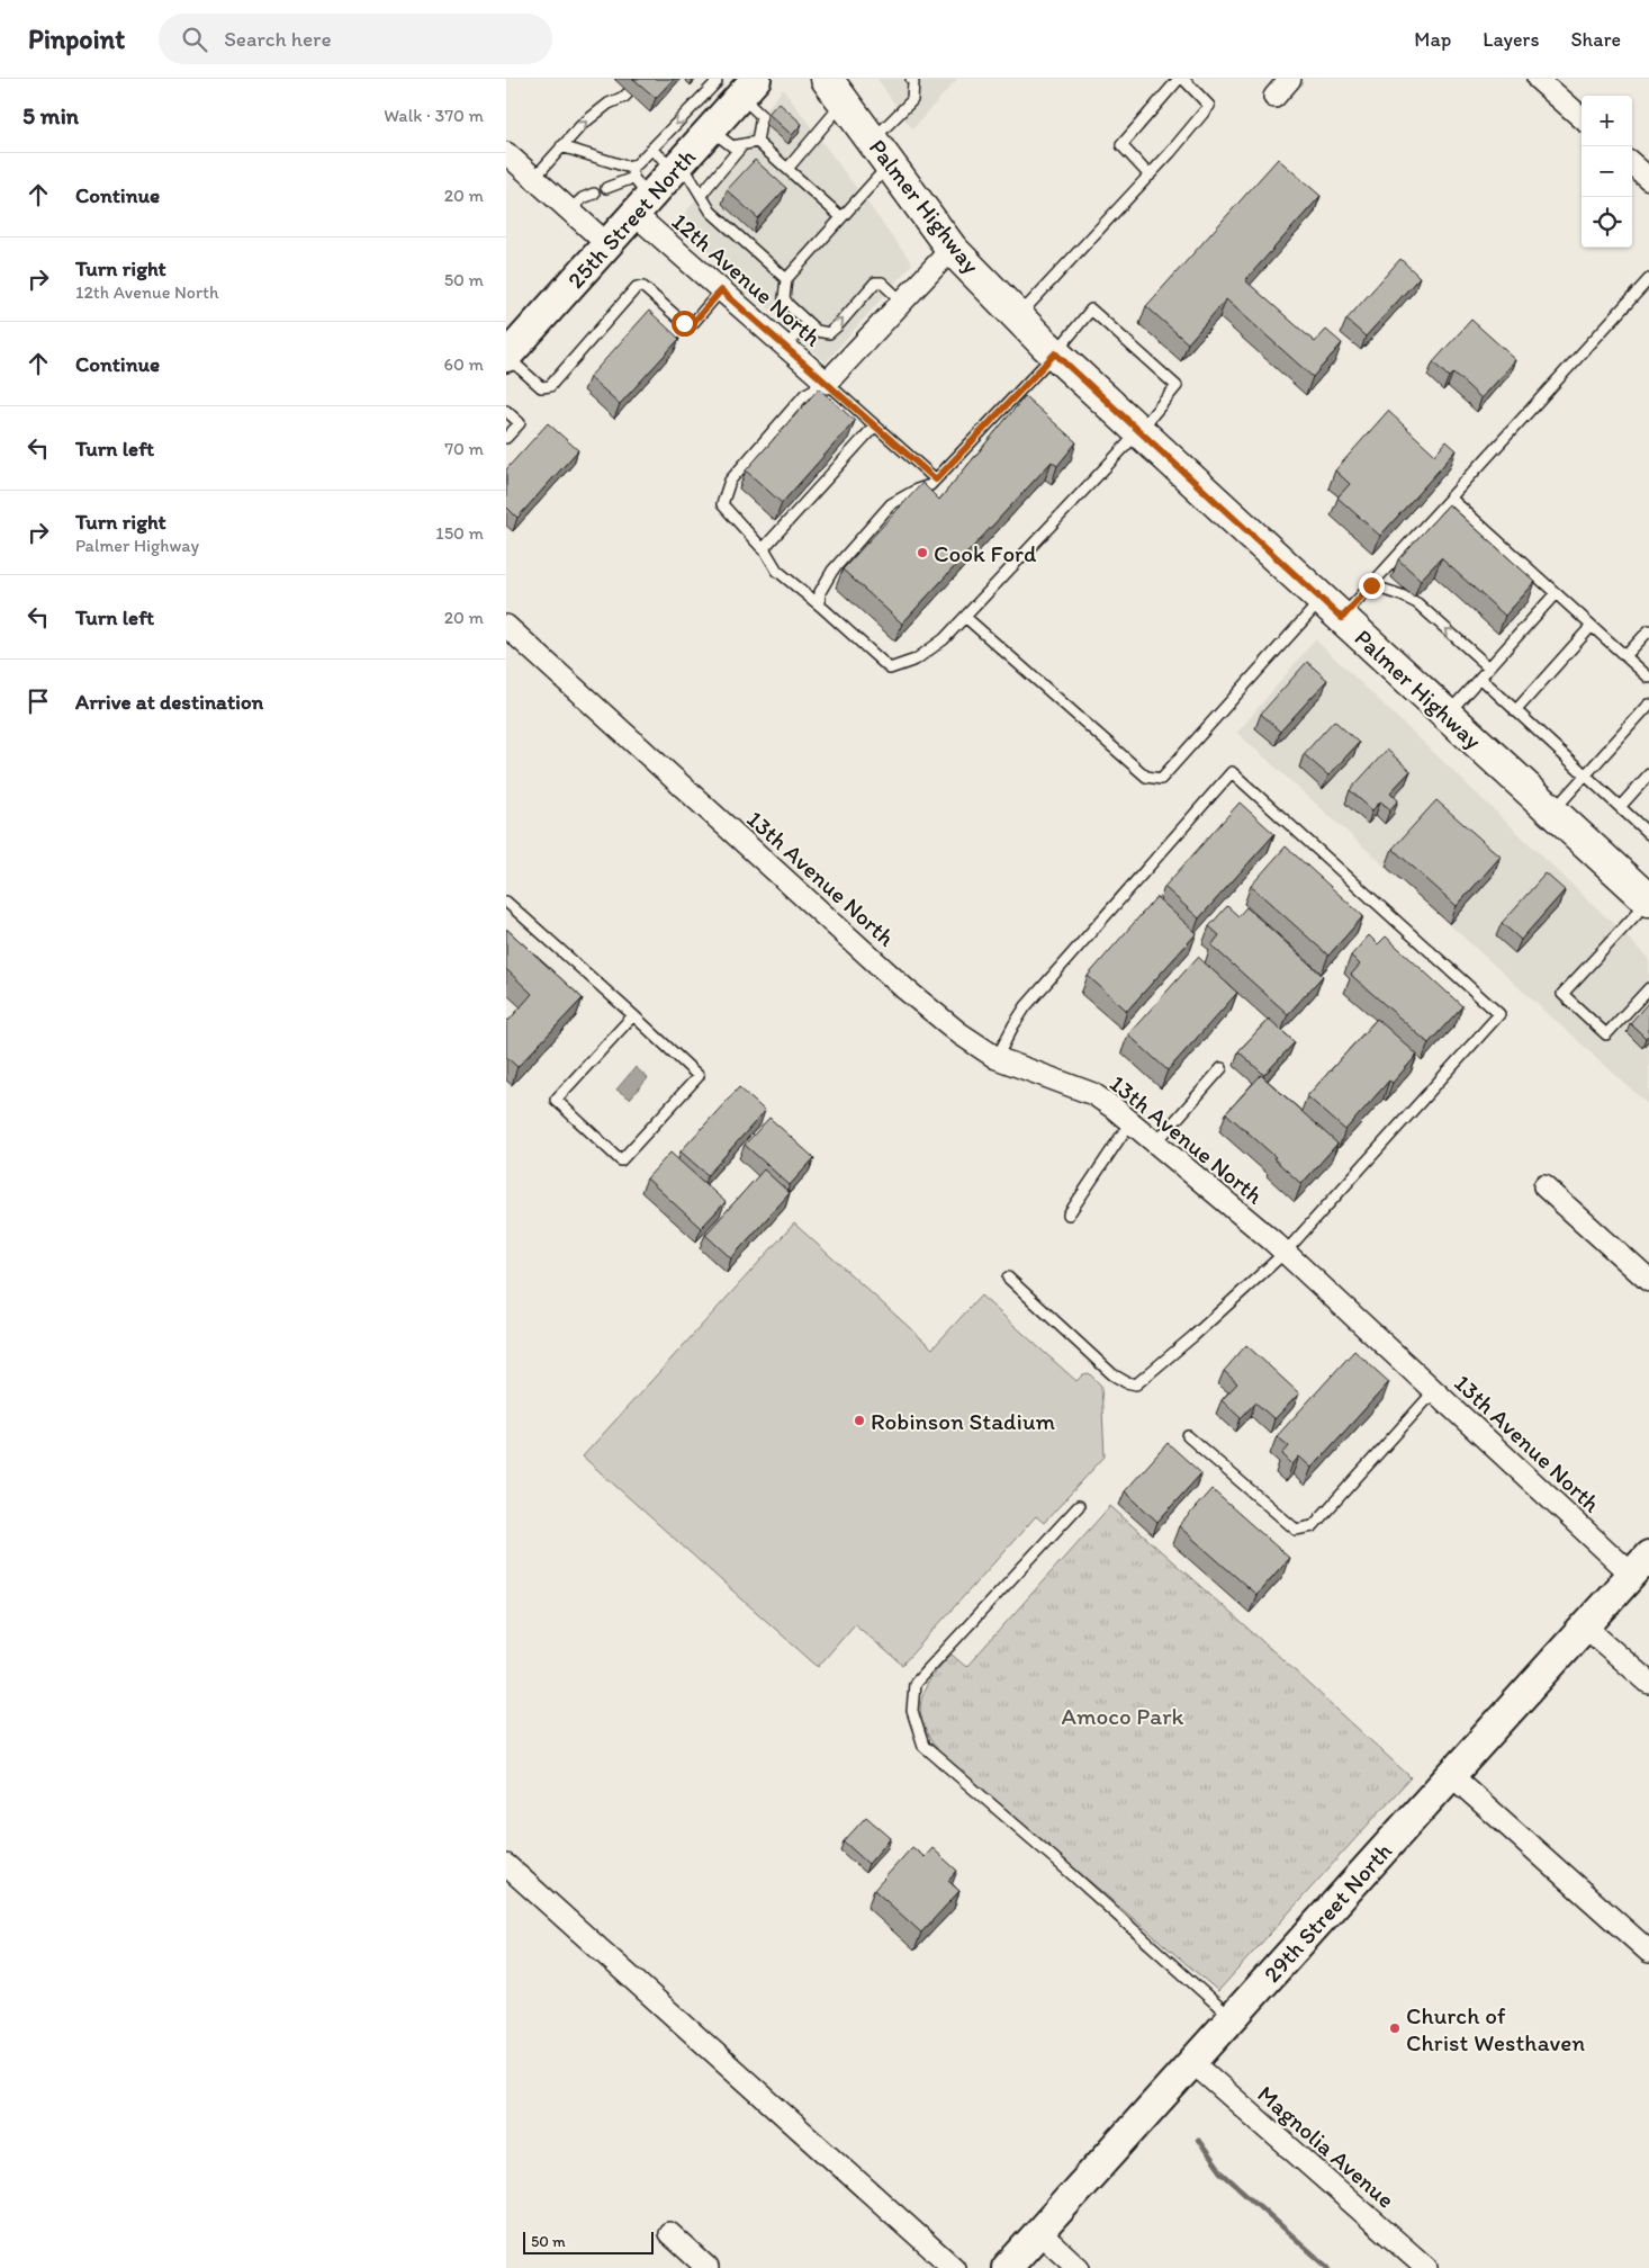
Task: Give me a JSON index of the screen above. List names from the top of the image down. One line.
{"streets":{"main road":["Palmer Highway"],"street":["25th Street North","12th Avenue North","13th Avenue North","29th Street North","Magnolia Avenue"]},"crossings":[["25th Street North","12th Avenue North"],["13th Avenue North","29th Street North"],["29th Street North","Magnolia Avenue"]],"parks":["Amoco Park"],"places":["Cook Ford","Robinson Stadium","Church of Christ Westhaven"],"scale_bar":"50 m","page":{"header":"Pinpoint","search":"Search here","nav":["Map","Layers","Share"],"heading":["5 min","Walk · 370 m"],"map_buttons":["+","−"],"list":[["Continue","20 m"],["Turn right","12th Avenue North","50 m"],["Continue","60 m"],["Turn left","70 m"],["Turn right","Palmer Highway","150 m"],["Turn left","20 m"],"Arrive at destination"],"scale":"50 m"}}
